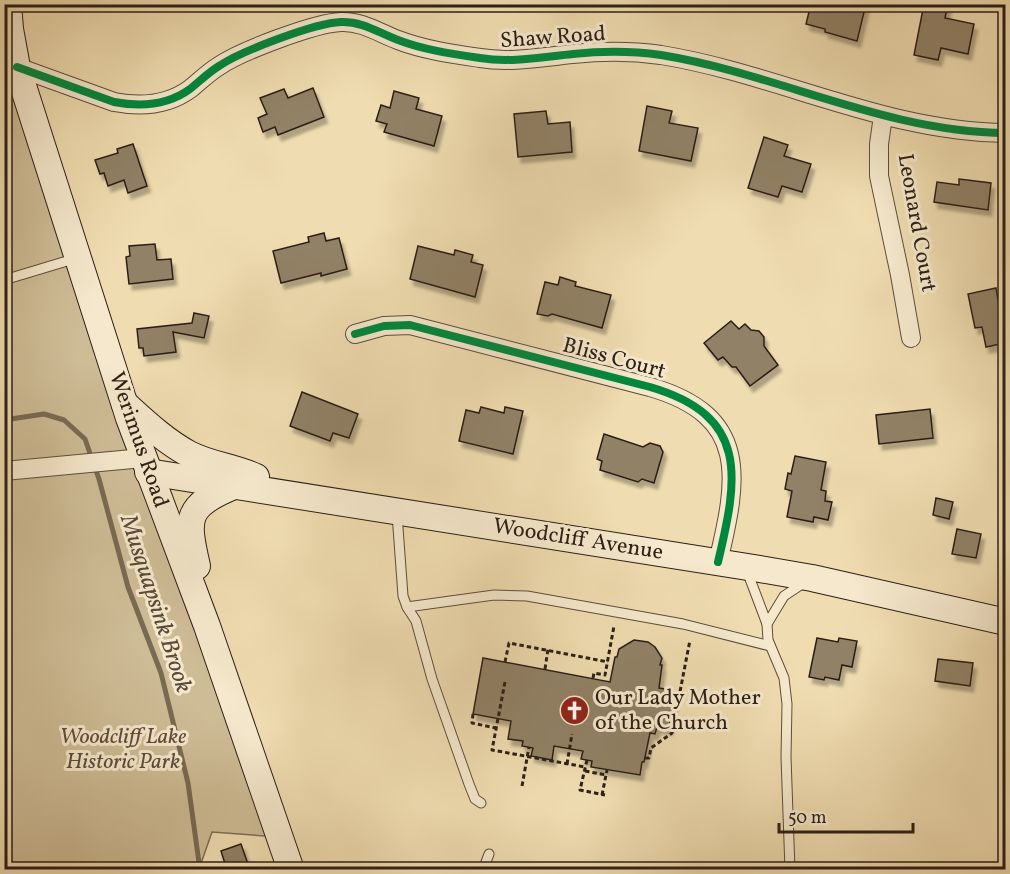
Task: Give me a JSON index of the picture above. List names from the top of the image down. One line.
{"streets":{"main road":["Werimus Road","Woodcliff Avenue"],"street":["Shaw Road","Leonard Court","Bliss Court"]},"crossings":[["Shaw Road","Leonard Court"],["Shaw Road","Werimus Road"],["Bliss Court","Woodcliff Avenue"],["Werimus Road","Woodcliff Avenue"]],"water":["Musquapsink Brook"],"parks":["Woodcliff Lake Historic Park"],"places":{"church":["Our Lady Mother of the Church"]},"scale_bar":"50 m"}
